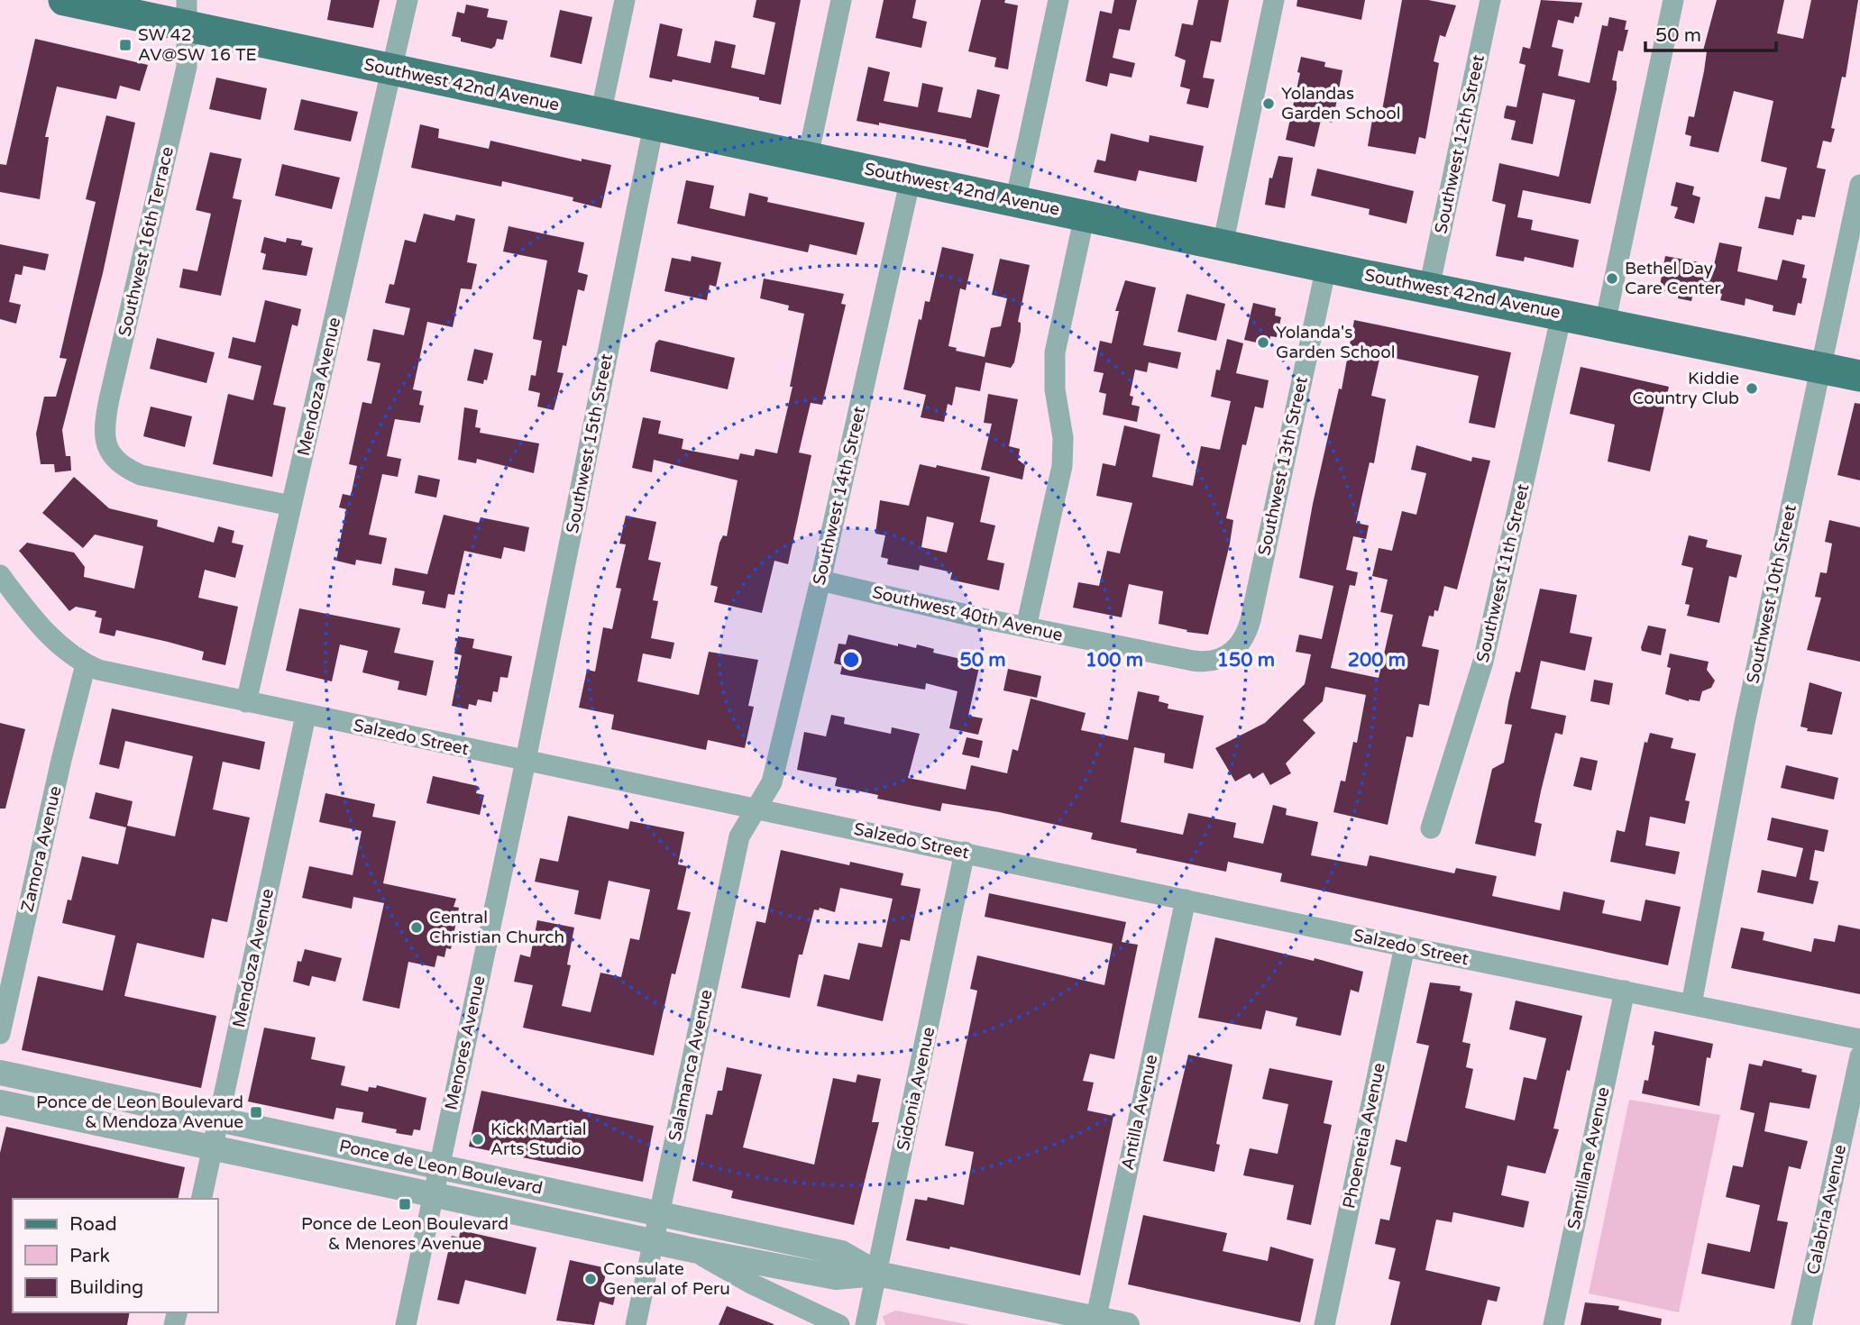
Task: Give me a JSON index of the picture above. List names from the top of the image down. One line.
{"streets":{"main road":["Southwest 42nd Avenue"],"street":["Southwest 12th Street","Southwest 16th Terrace","Mendoza Avenue","Southwest 15th Street","Southwest 13th Street","Southwest 14th Street","Southwest 11th Street","Southwest 10th Street","Southwest 40th Avenue","Salzedo Street","Zamora Avenue","Menores Avenue","Salamanca Avenue","Sidonia Avenue","Antilla Avenue","Phoenetia Avenue","Santillane Avenue","Ponce de Leon Boulevard","Calabria Avenue"]},"crossings":[["Southwest 42nd Avenue","Southwest 12th Street"],["Southwest 42nd Avenue","Southwest 16th Terrace"],["Southwest 42nd Avenue","Mendoza Avenue"],["Southwest 42nd Avenue","Southwest 15th Street"],["Southwest 42nd Avenue","Southwest 13th Street"],["Southwest 42nd Avenue","Southwest 14th Street"],["Southwest 42nd Avenue","Southwest 11th Street"],["Southwest 42nd Avenue","Southwest 10th Street"],["Southwest 16th Terrace","Mendoza Avenue"],["Mendoza Avenue","Salzedo Street"],["Mendoza Avenue","Ponce de Leon Boulevard"],["Southwest 15th Street","Salzedo Street"],["Southwest 15th Street","Menores Avenue"],["Southwest 13th Street","Southwest 40th Avenue"],["Southwest 14th Street","Southwest 40th Avenue"],["Southwest 14th Street","Salzedo Street"],["Southwest 14th Street","Salamanca Avenue"],["Southwest 10th Street","Salzedo Street"],["Salzedo Street","Zamora Avenue"],["Salzedo Street","Menores Avenue"],["Salzedo Street","Salamanca Avenue"],["Salzedo Street","Sidonia Avenue"],["Salzedo Street","Antilla Avenue"],["Salzedo Street","Phoenetia Avenue"],["Salzedo Street","Santillane Avenue"],["Menores Avenue","Ponce de Leon Boulevard"],["Salamanca Avenue","Ponce de Leon Boulevard"],["Sidonia Avenue","Ponce de Leon Boulevard"],["Antilla Avenue","Ponce de Leon Boulevard"]],"places":{"transit":["SW 42 AV@SW 16 TE","Ponce de Leon Boulevard & Mendoza Avenue","Ponce de Leon Boulevard & Menores Avenue"],"other":["Yolandas Garden School","Bethel Day Care Center","Yolanda's Garden School","Kiddie Country Club","Central Christian Church","Kick Martial Arts Studio","Consulate General of Peru"]},"legend":["Road","Park","Building"],"scale_bar":"50 m","rings":["50 m","100 m","150 m","200 m"]}
